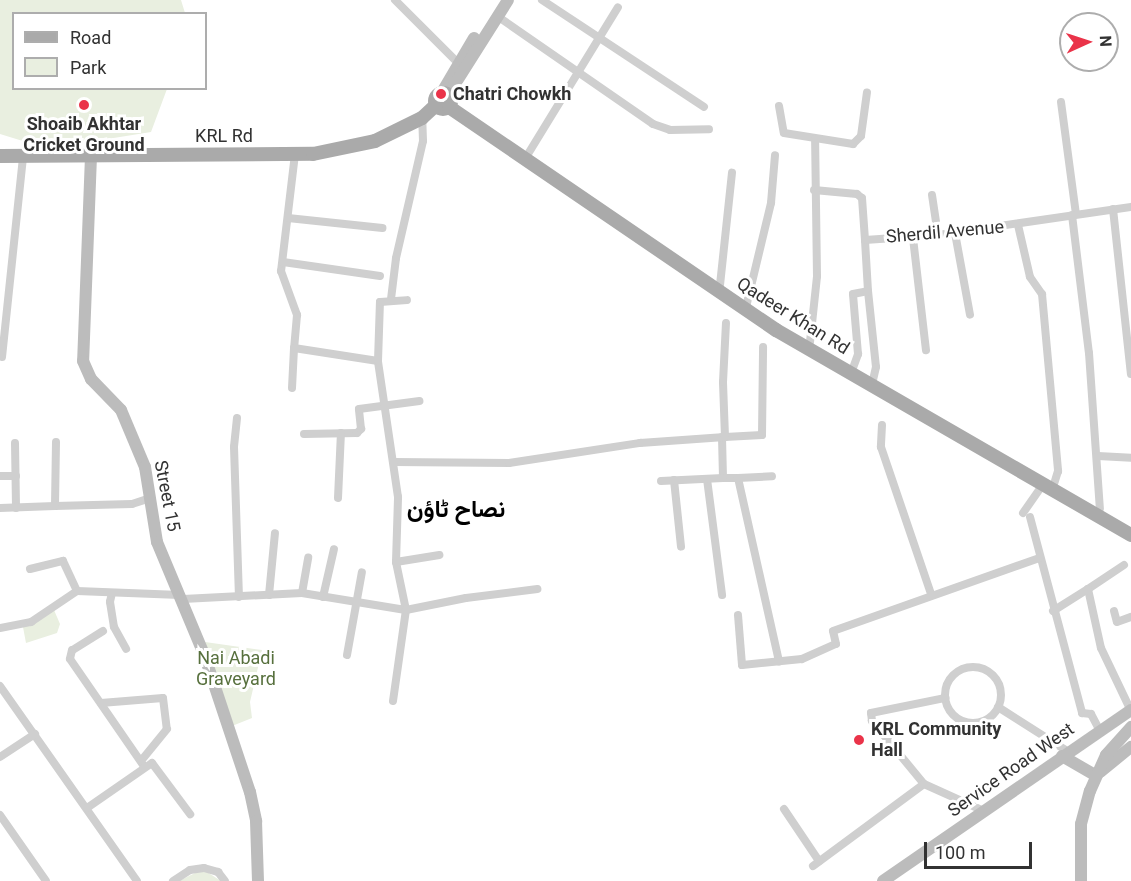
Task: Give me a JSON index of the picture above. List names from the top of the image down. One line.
{"streets":{"main road":["KRL Rd","Qadeer Khan Rd"],"street":["Sherdil Avenue","Street 15","Service Road West"]},"crossings":[["KRL Rd","Qadeer Khan Rd"],["KRL Rd","Street 15"],["Sherdil Avenue","Qadeer Khan Rd"]],"districts":["نصاح ٹاؤن"],"parks":["Nai Abadi Graveyard"],"places":["Chatri Chowkh","Shoaib Akhtar Cricket Ground","KRL Community Hall"],"legend":["Road","Park"],"scale_bar":"100 m","north":"right"}
